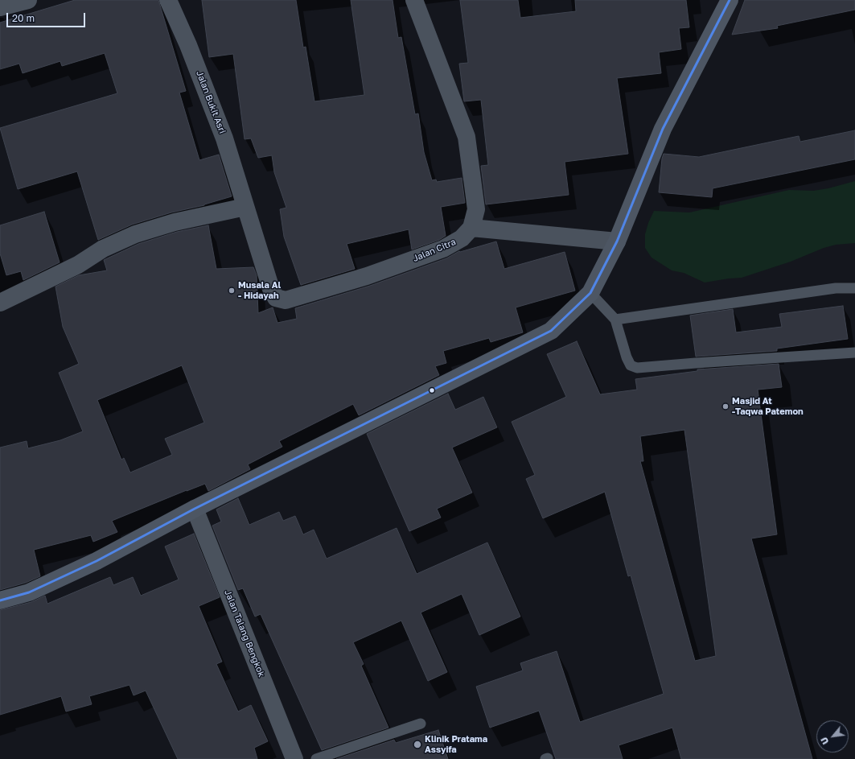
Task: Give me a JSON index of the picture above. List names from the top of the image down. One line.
{"streets":{"street":["Jalan Bukit Asri","Jalan Citra","Jalan Talang Bengkok"]},"crossings":[["Jalan Bukit Asri","Jalan Citra"]],"places":["Musala Al - Hidayah","Masjid At -Taqwa Patemon","Klinik Pratama Assyifa"],"scale_bar":"20 m","north":"bottom left"}
